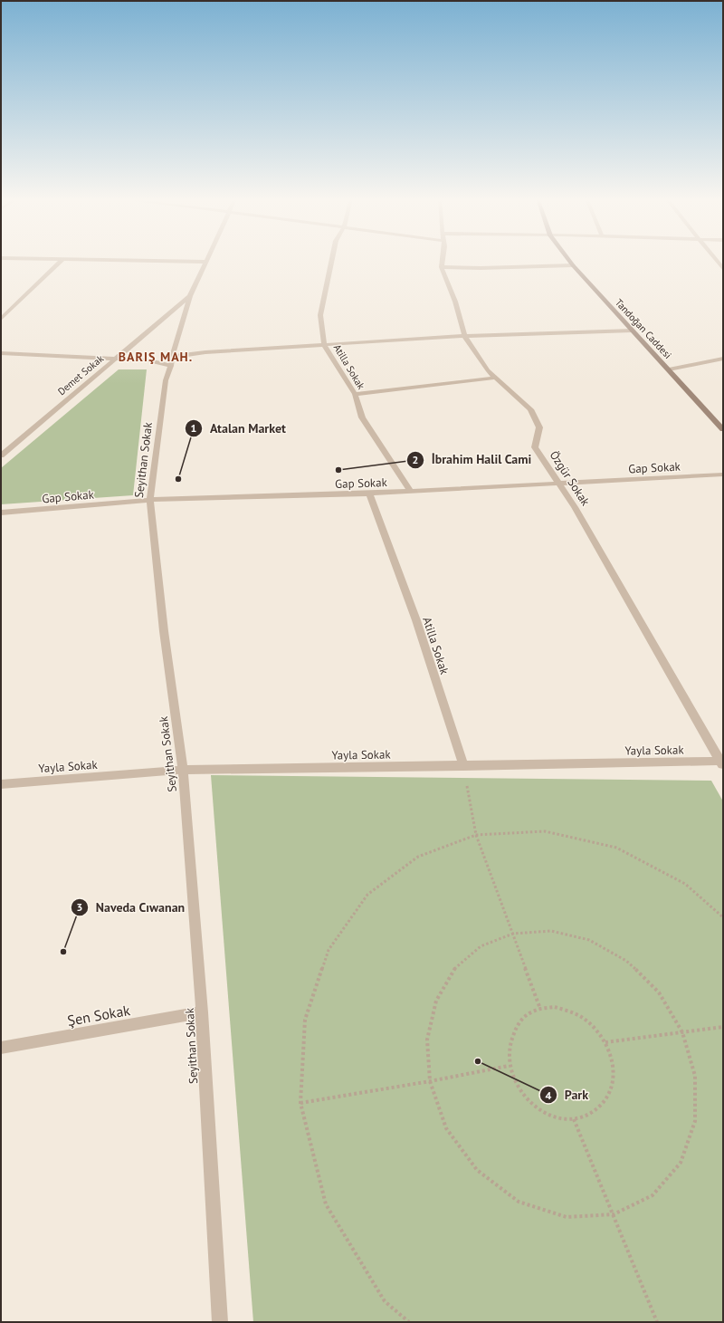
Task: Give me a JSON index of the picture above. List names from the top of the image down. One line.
{"streets":{"street":["Tandoğan Caddesi","Atilla Sokak","Demet Sokak","Seyithan Sokak","Gap Sokak","Özgür Sokak","Yayla Sokak","Şen Sokak"]},"crossings":[["Atilla Sokak","Gap Sokak"],["Atilla Sokak","Yayla Sokak"],["Demet Sokak","Seyithan Sokak"],["Seyithan Sokak","Gap Sokak"],["Seyithan Sokak","Yayla Sokak"],["Seyithan Sokak","Şen Sokak"],["Gap Sokak","Özgür Sokak"],["Özgür Sokak","Yayla Sokak"]],"districts":["BARIŞ MAH."],"places":["İbrahim Halil Cami","Atalan Market","Naveda Cıwanan","Park"]}
